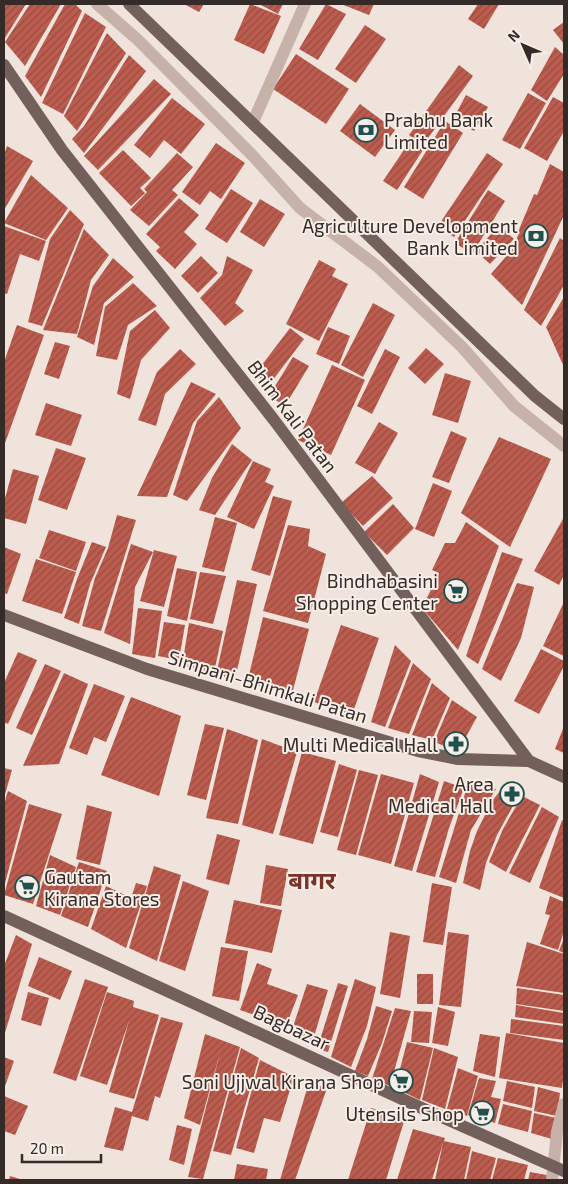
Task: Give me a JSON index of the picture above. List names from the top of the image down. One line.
{"streets":{"main road":["Bhim Kali Patan","Simpani-Bhimkali Patan","Bagbazar"]},"crossings":[["Bhim Kali Patan","Simpani-Bhimkali Patan"]],"districts":["बागर"],"places":{"bank":["Prabhu Bank Limited","Agriculture Development Bank Limited"],"supermarket":["Bindhabasini Shopping Center","Gautam Kirana Stores","Soni Ujjwal Kirana Shop","Utensils Shop"],"pharmacy":["Multi Medical Hall","Area Medical Hall"]},"scale_bar":"20 m","north":"top left"}
